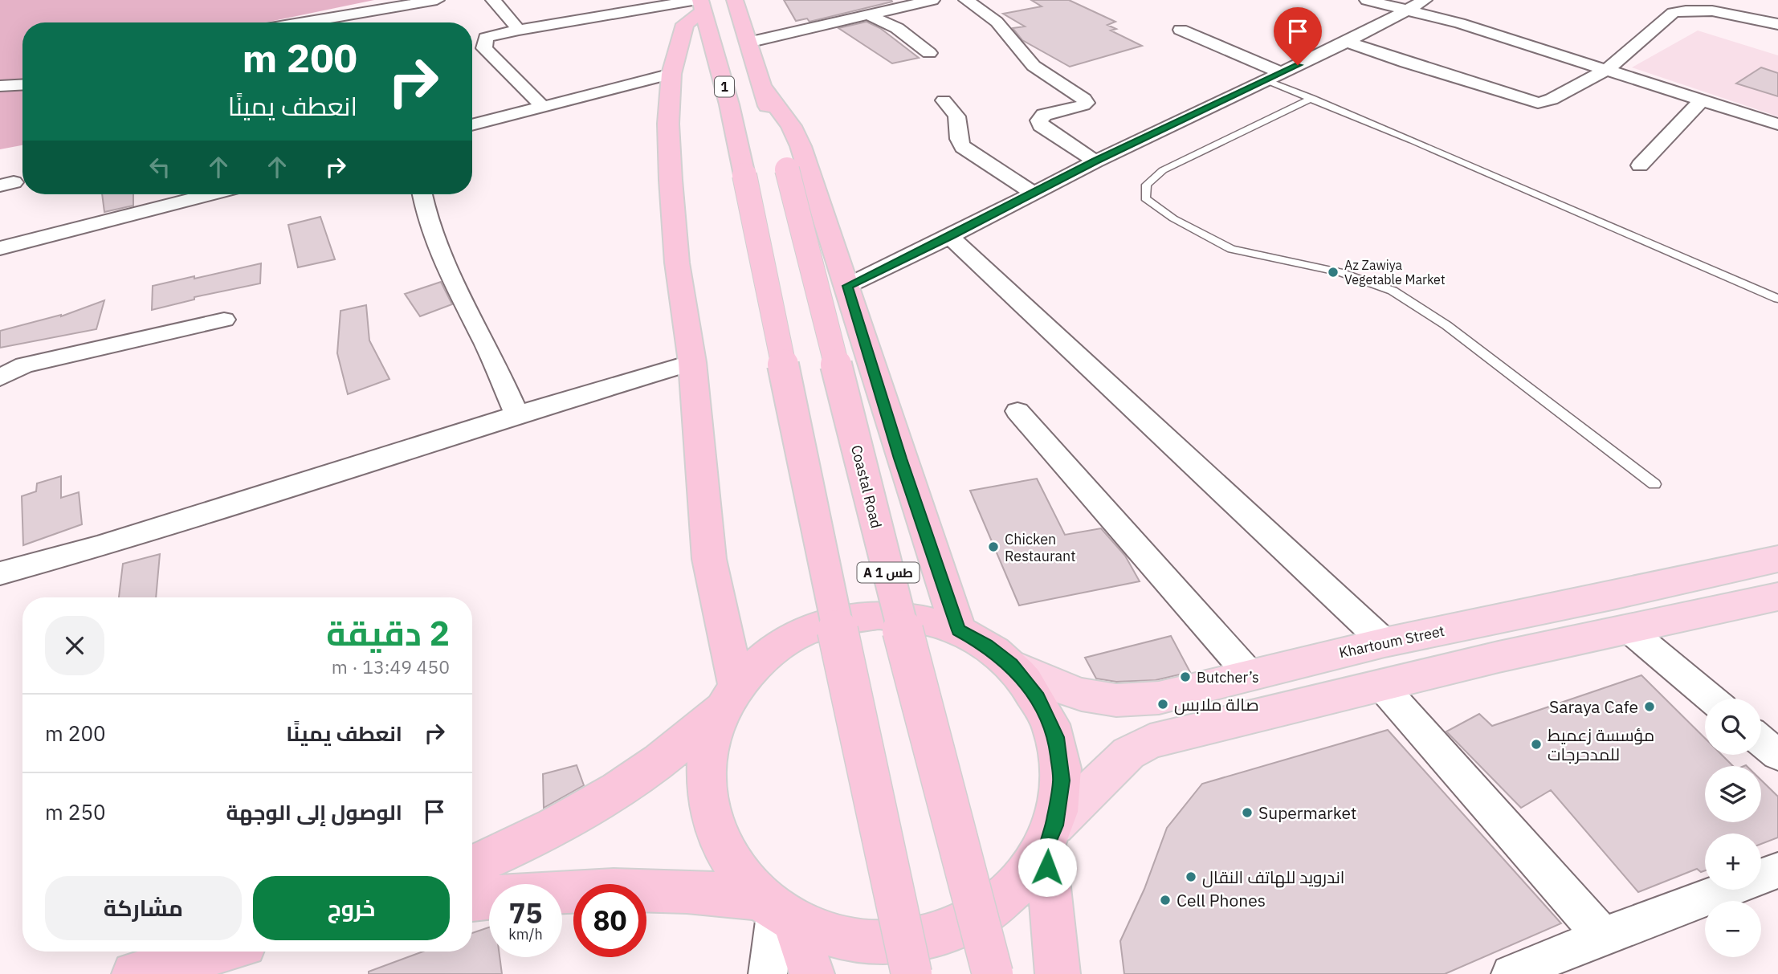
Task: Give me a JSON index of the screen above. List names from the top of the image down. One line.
{"streets":{"highway":["1","Coastal Road","A 1 طس"],"main road":["Khartoum Street"]},"places":["Az Zawiya Vegetable Market","Chicken Restaurant","Butcher’s","صالة ملابس","Saraya Cafe","مؤسسة زعميط للمدحرجات","Supermarket","اندرويد للهاتف النقال","Cell Phones"],"page":{"turn":["200 m","انعطف يمينًا"],"heading":["2 دقيقة","450 m · 13:49"],"list":[{"name":"انعطف يمينًا","value":"200 m"},{"name":"الوصول إلى الوجهة","value":"250 m"}],"map_buttons":["+","−"],"buttons":["خروج","مشاركة"],"speed":"75 km/h","limit":"80"}}
